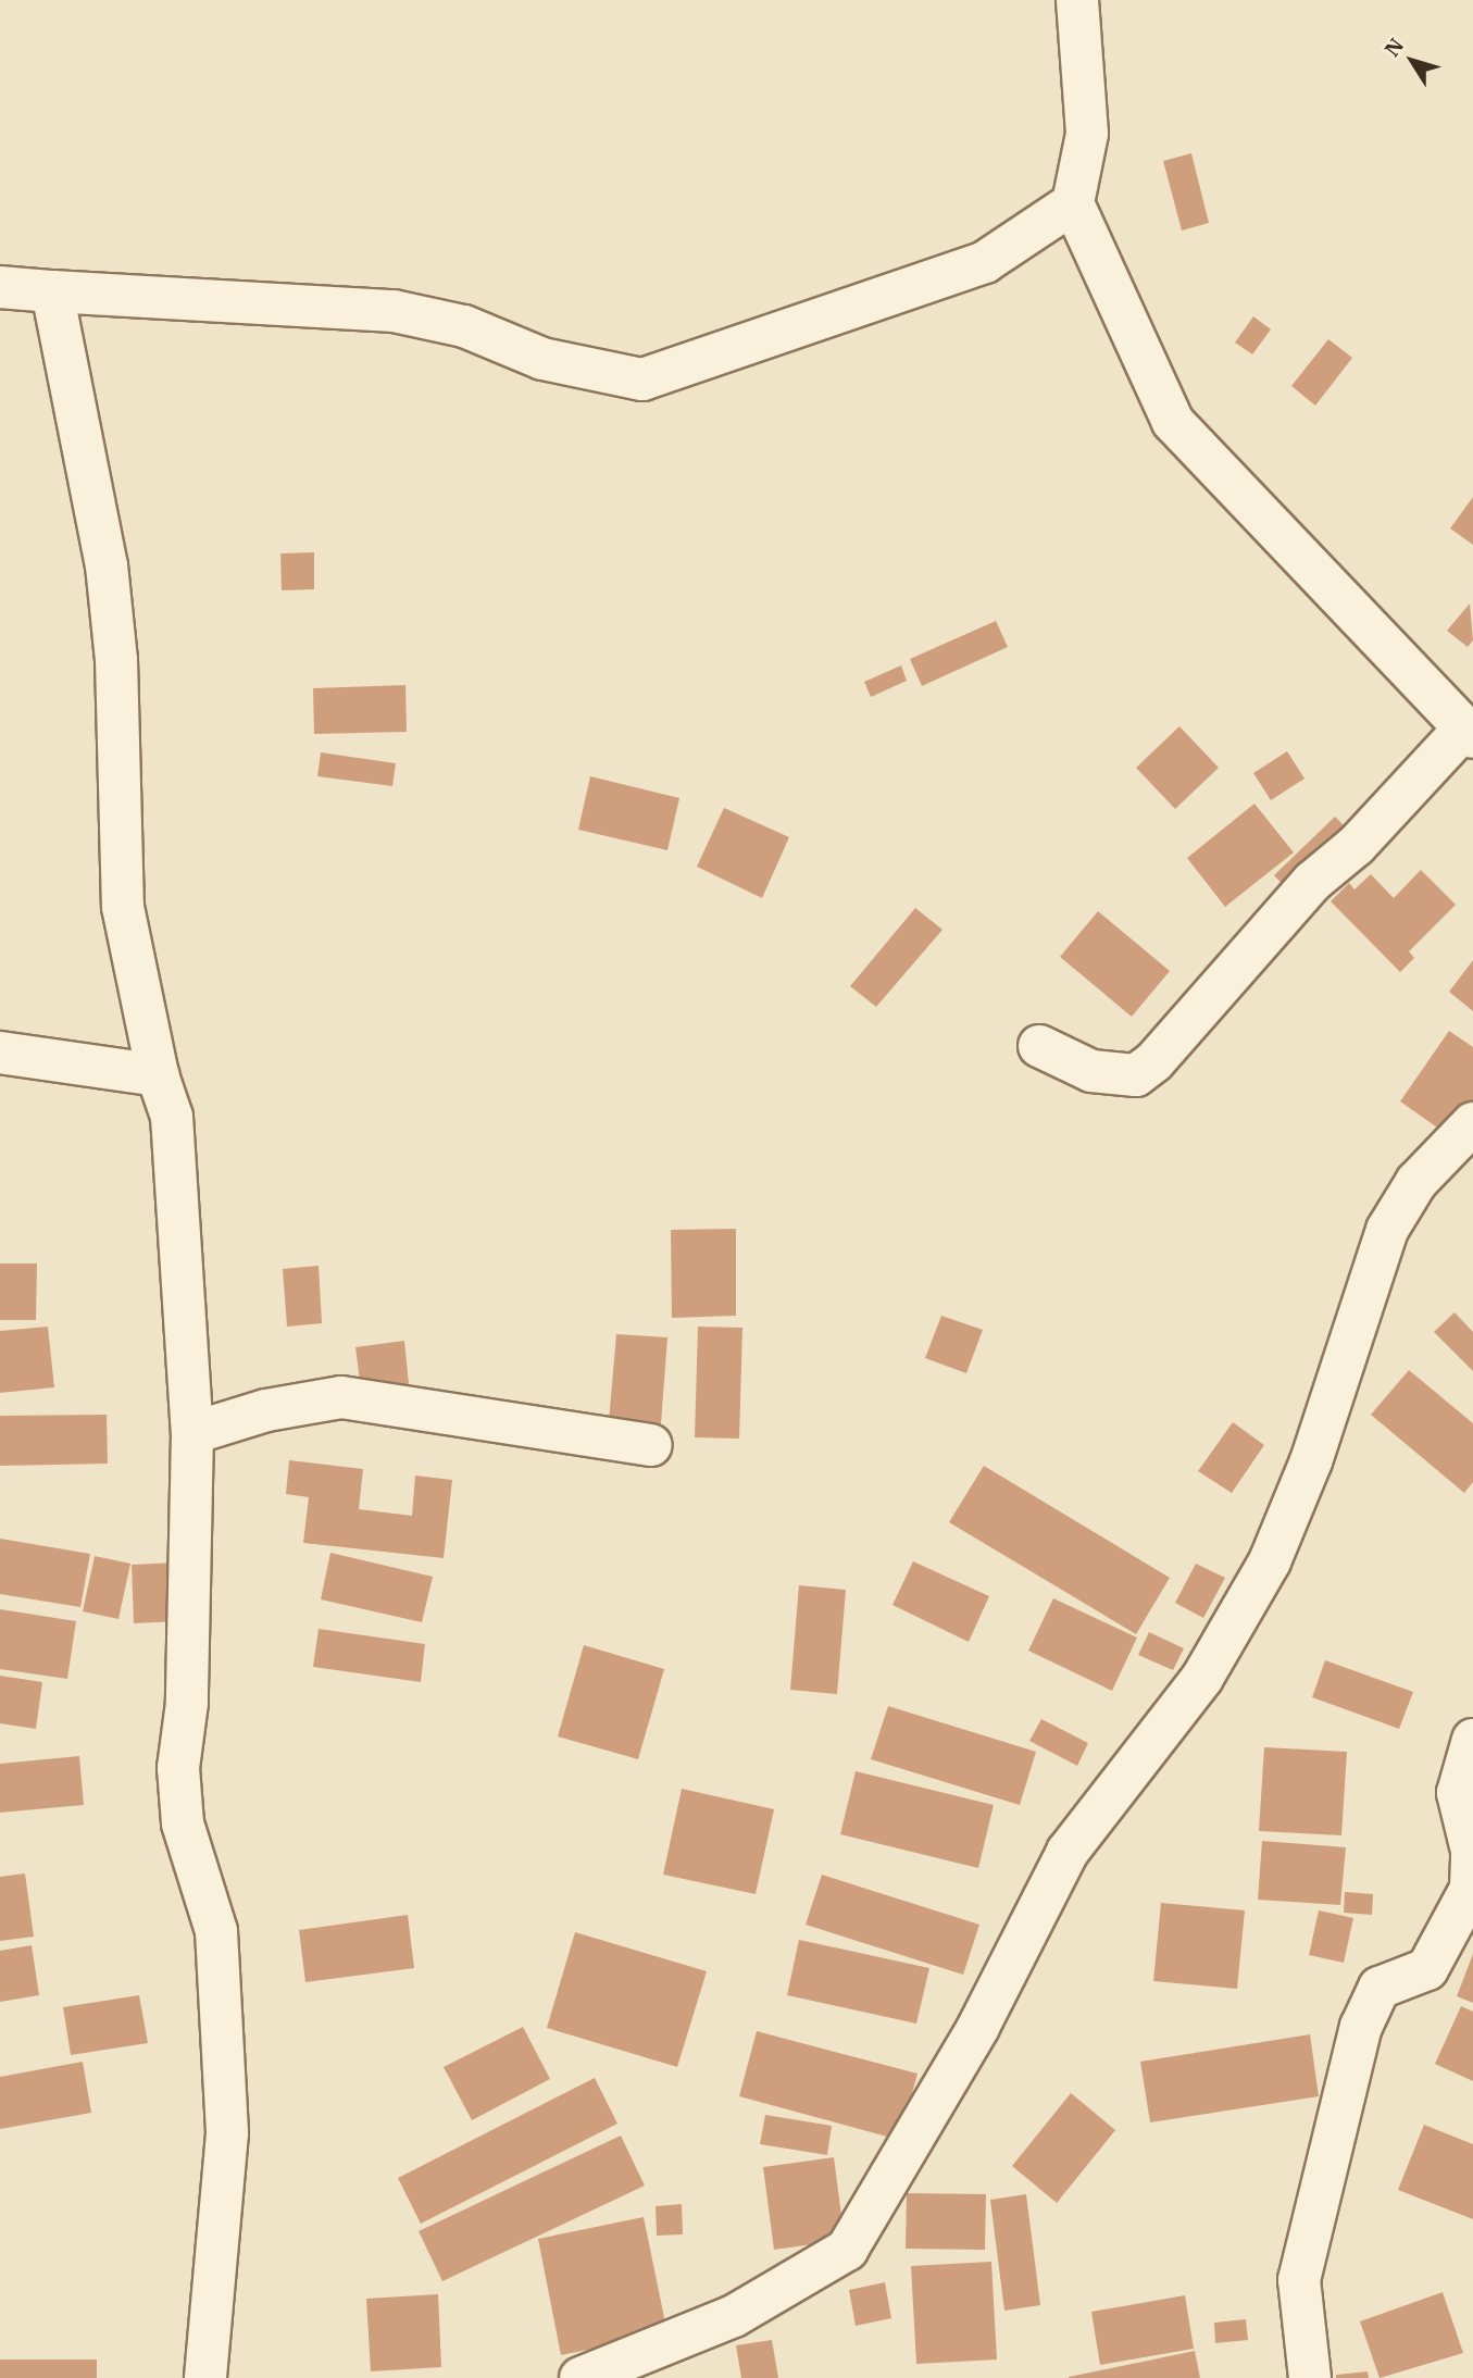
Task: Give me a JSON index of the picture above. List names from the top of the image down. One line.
{"north":"top left"}
